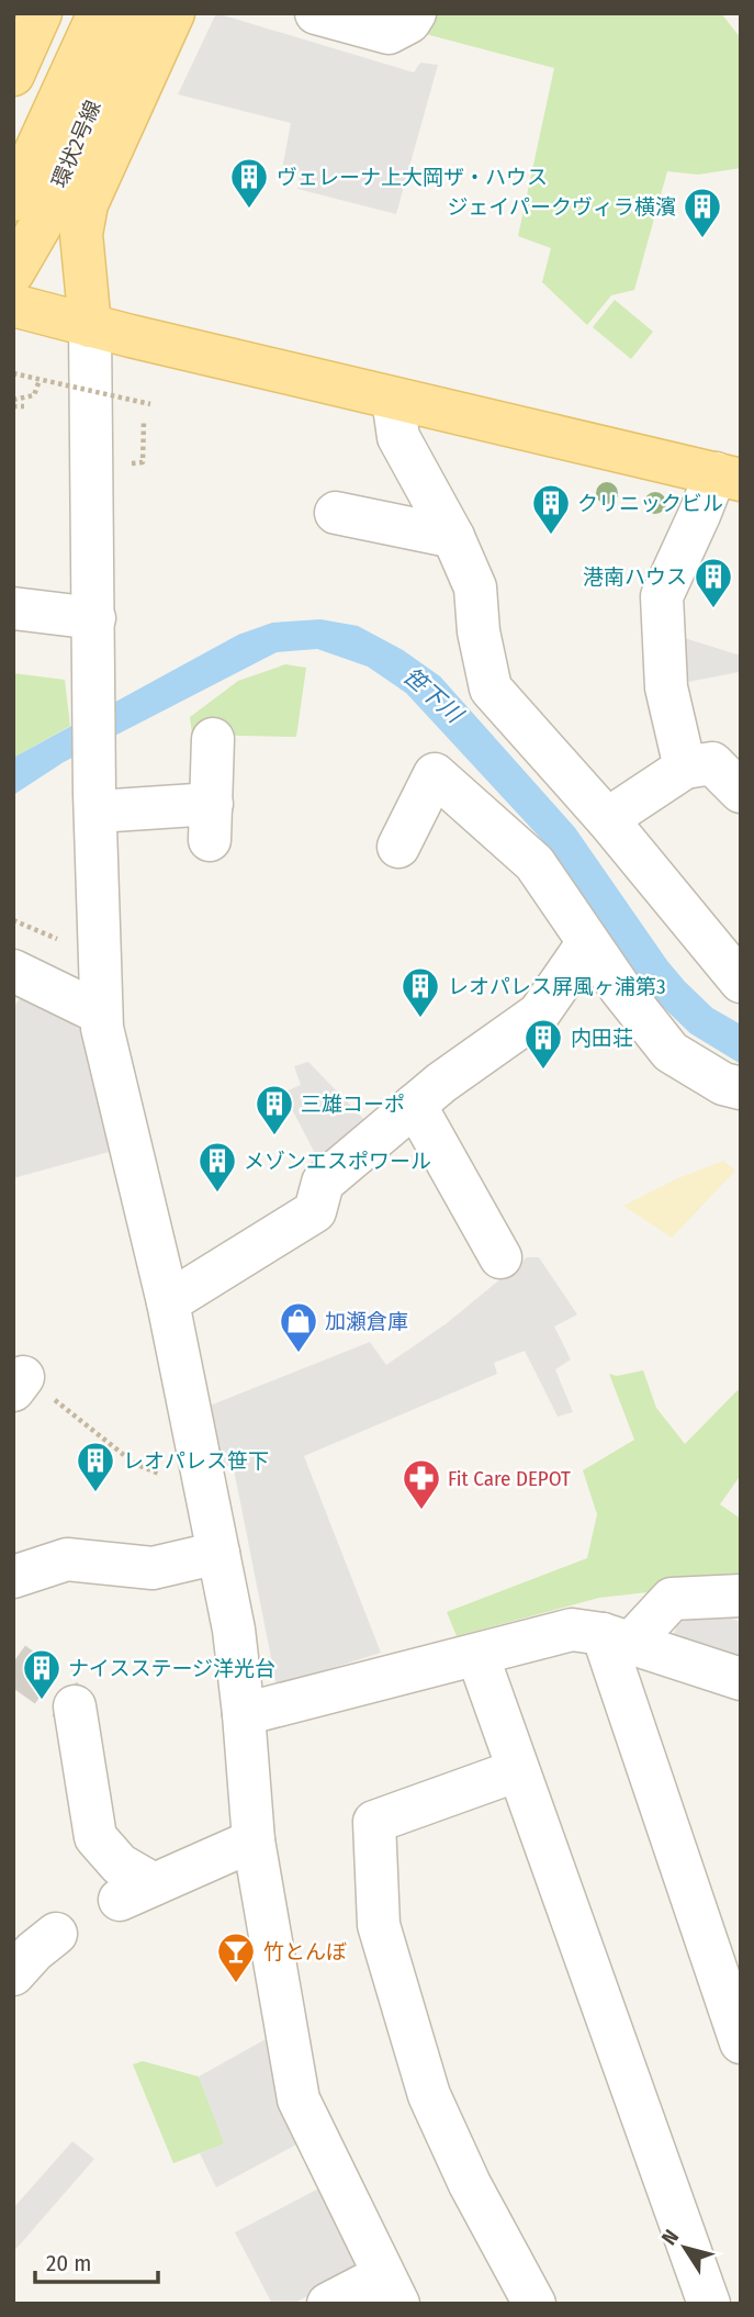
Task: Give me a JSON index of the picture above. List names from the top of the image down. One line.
{"streets":{"main road":["環状2号線"]},"water":["笹下川"],"places":{"building":["ヴェレーナ上大岡ザ・ハウス","ジェイパークヴィラ横濱","クリニックビル","港南ハウス","レオパレス屏風ヶ浦第3","内田荘","三雄コーポ","メゾンエスポワール","レオパレス笹下","ナイスステージ洋光台"],"shop":["加瀬倉庫"],"pharmacy":["Fit Care DEPOT"],"bar":["竹とんぼ"]},"scale_bar":"20 m","north":"top left"}
